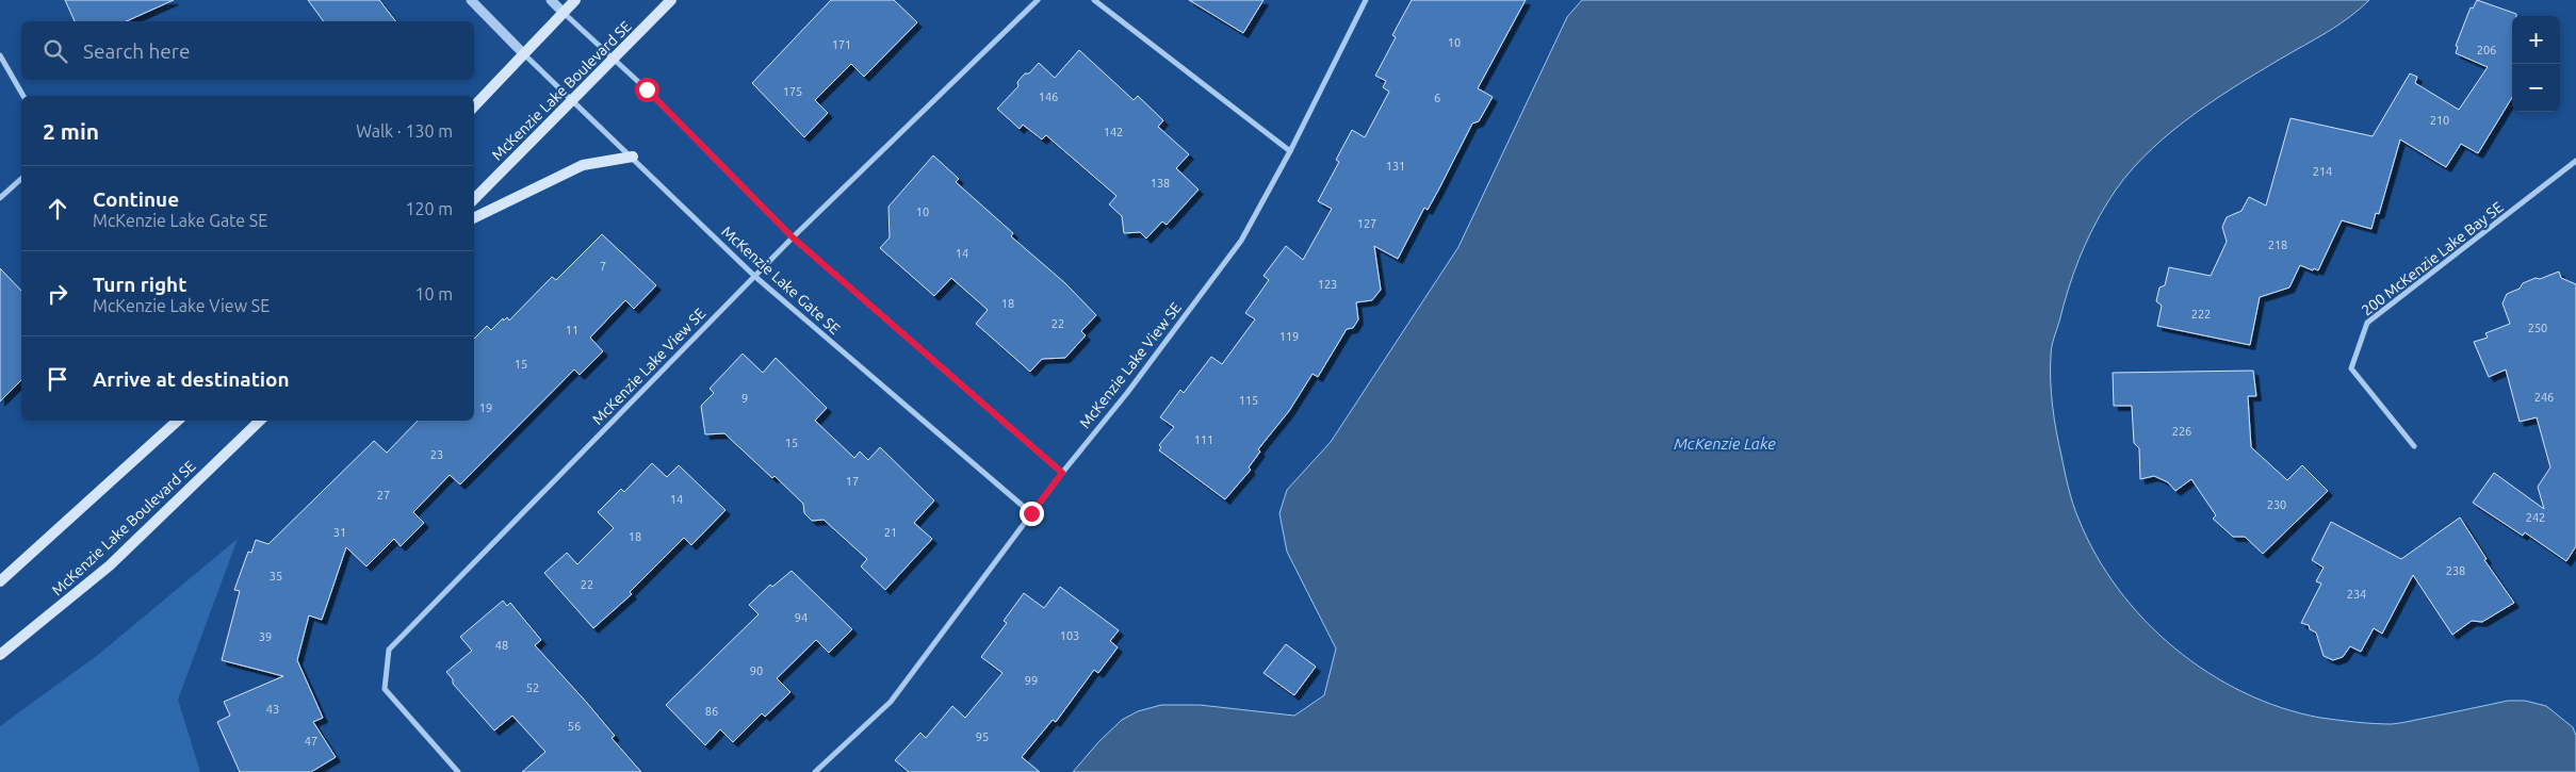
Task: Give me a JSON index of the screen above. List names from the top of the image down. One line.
{"streets":{"main road":["McKenzie Lake Boulevard SE"],"street":["200 McKenzie Lake Bay SE","McKenzie Lake Gate SE","McKenzie Lake View SE"]},"crossings":[["McKenzie Lake Boulevard SE","McKenzie Lake Gate SE"],["McKenzie Lake Gate SE","McKenzie Lake View SE"]],"water":["McKenzie Lake"],"house_numbers":["10","171","206","175","146","6","210","142","131","214","138","10","127","218","14","7","123","18","222","22","250","11","119","15","246","9","115","19","226","111","15","23","17","27","14","230","242","31","21","18","238","35","22","234","94","103","39","48","90","99","52","43","86","56","95","47"],"page":{"map_buttons":["+","−"],"search":"Search here","heading":["2 min","Walk · 130 m"],"list":[["Continue","McKenzie Lake Gate SE","120 m"],["Turn right","McKenzie Lake View SE","10 m"],"Arrive at destination"]}}
